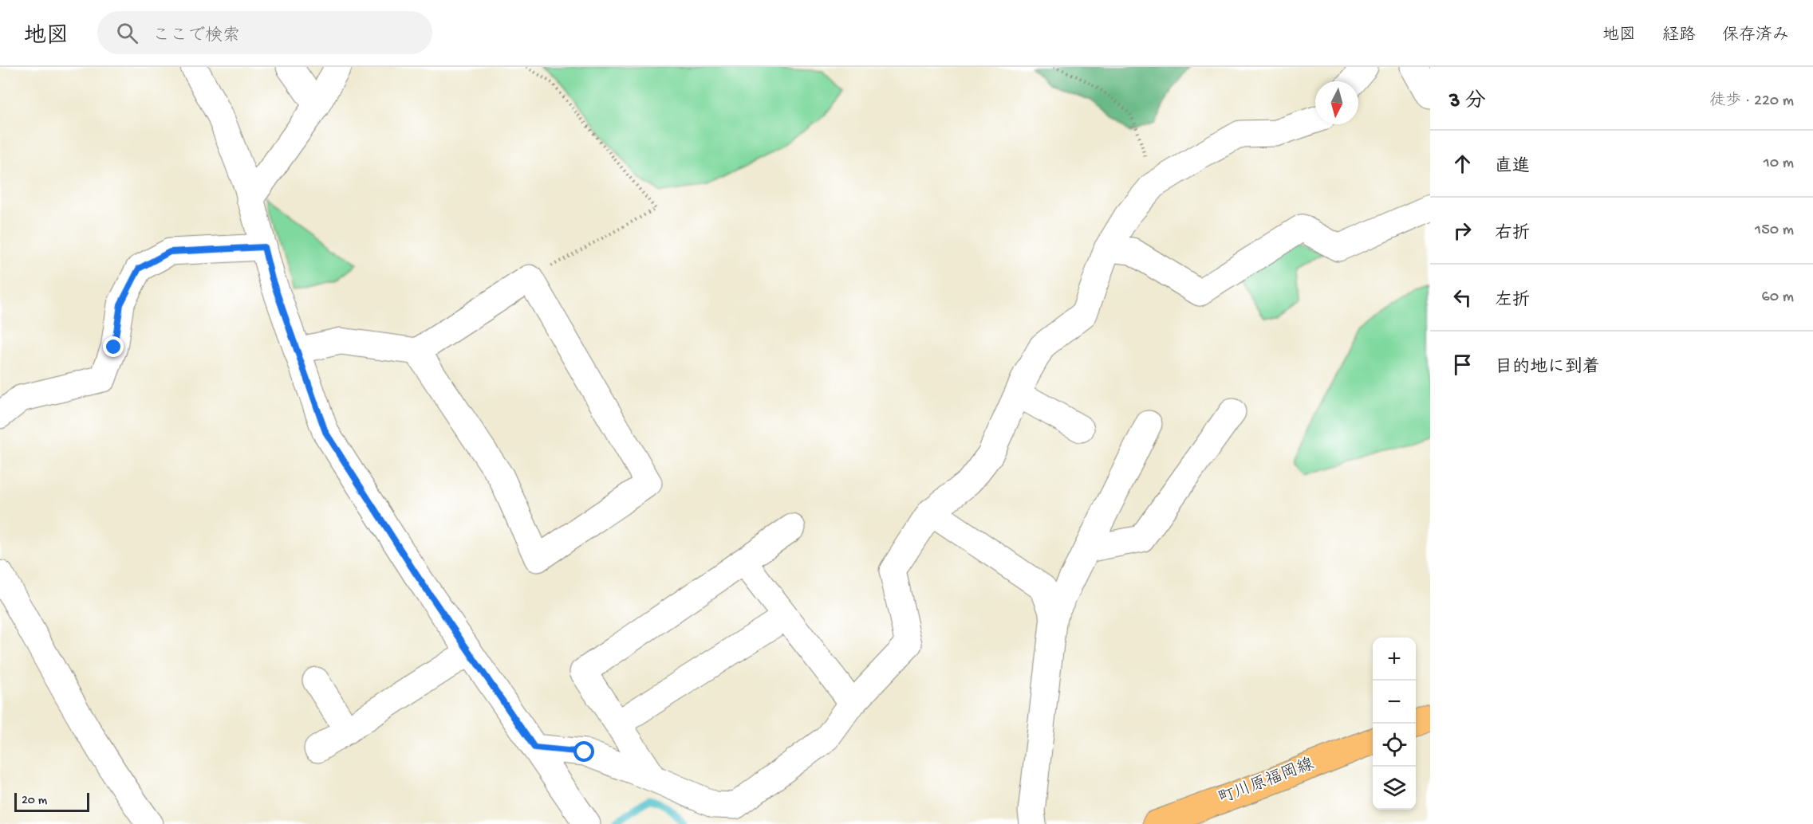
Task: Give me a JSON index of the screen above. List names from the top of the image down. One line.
{"streets":{"main road":["町川原福岡線"]},"scale_bar":"20 m","north":"bottom","page":{"header":"地図","search":"ここで検索","nav":["地図","経路","保存済み"],"heading":["3 分","徒歩 · 220 m"],"list":[["直進","10 m"],["右折","150 m"],["左折","60 m"],"目的地に到着"],"map_buttons":["+","−"],"scale":"20 m"}}
